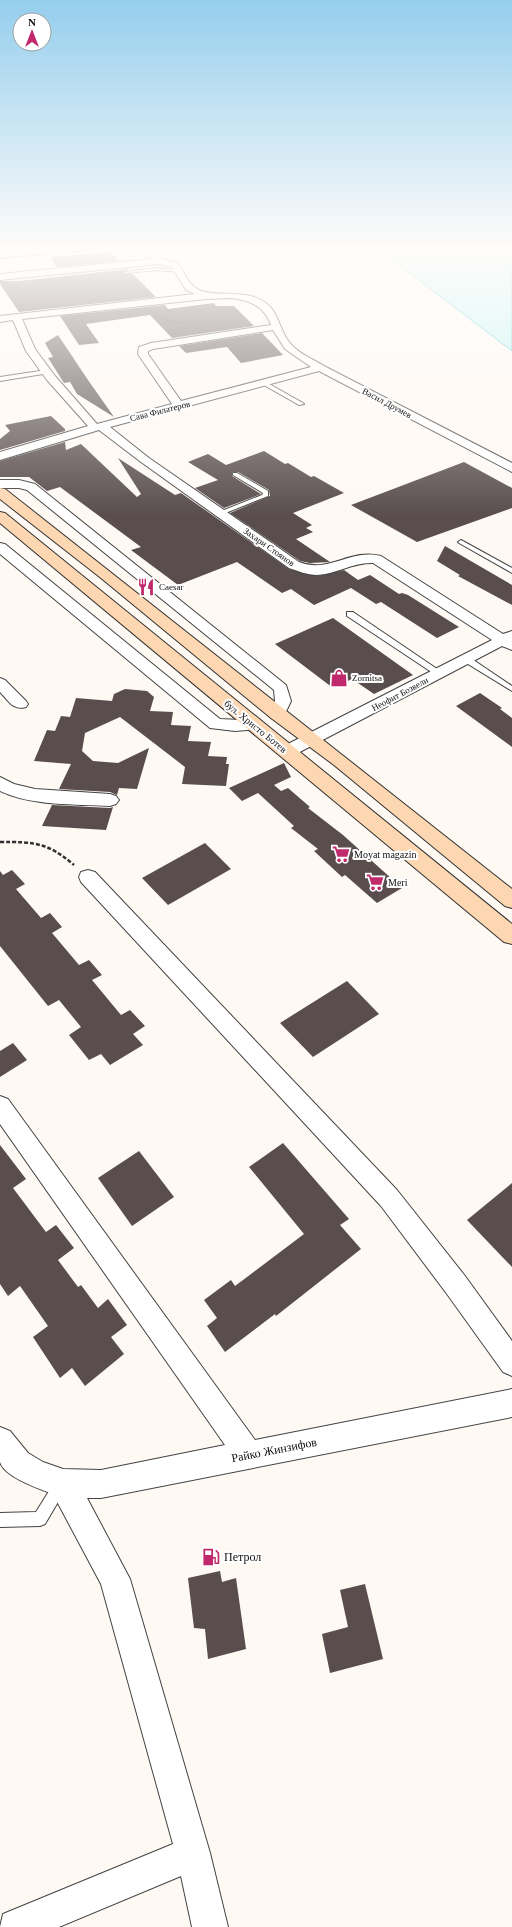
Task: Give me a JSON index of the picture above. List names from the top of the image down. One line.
{"streets":{"main road":["бул. Христо Ботев"],"street":["Васил Друмев","Сава Филатеров","Захари Стоянов","Неофит Бозвели","Райко Жинзифов"]},"crossings":[["Васил Друмев","Сава Филатеров"],["Сава Филатеров","Захари Стоянов"],["Захари Стоянов","Неофит Бозвели"],["Неофит Бозвели","бул. Христо Ботев"]],"places":{"restaurant":["Caesar"],"shop":["Zornitsa"],"supermarket":["Moyat magazin","Meri"],"fuel station":["Петрол"]},"north":"top"}
